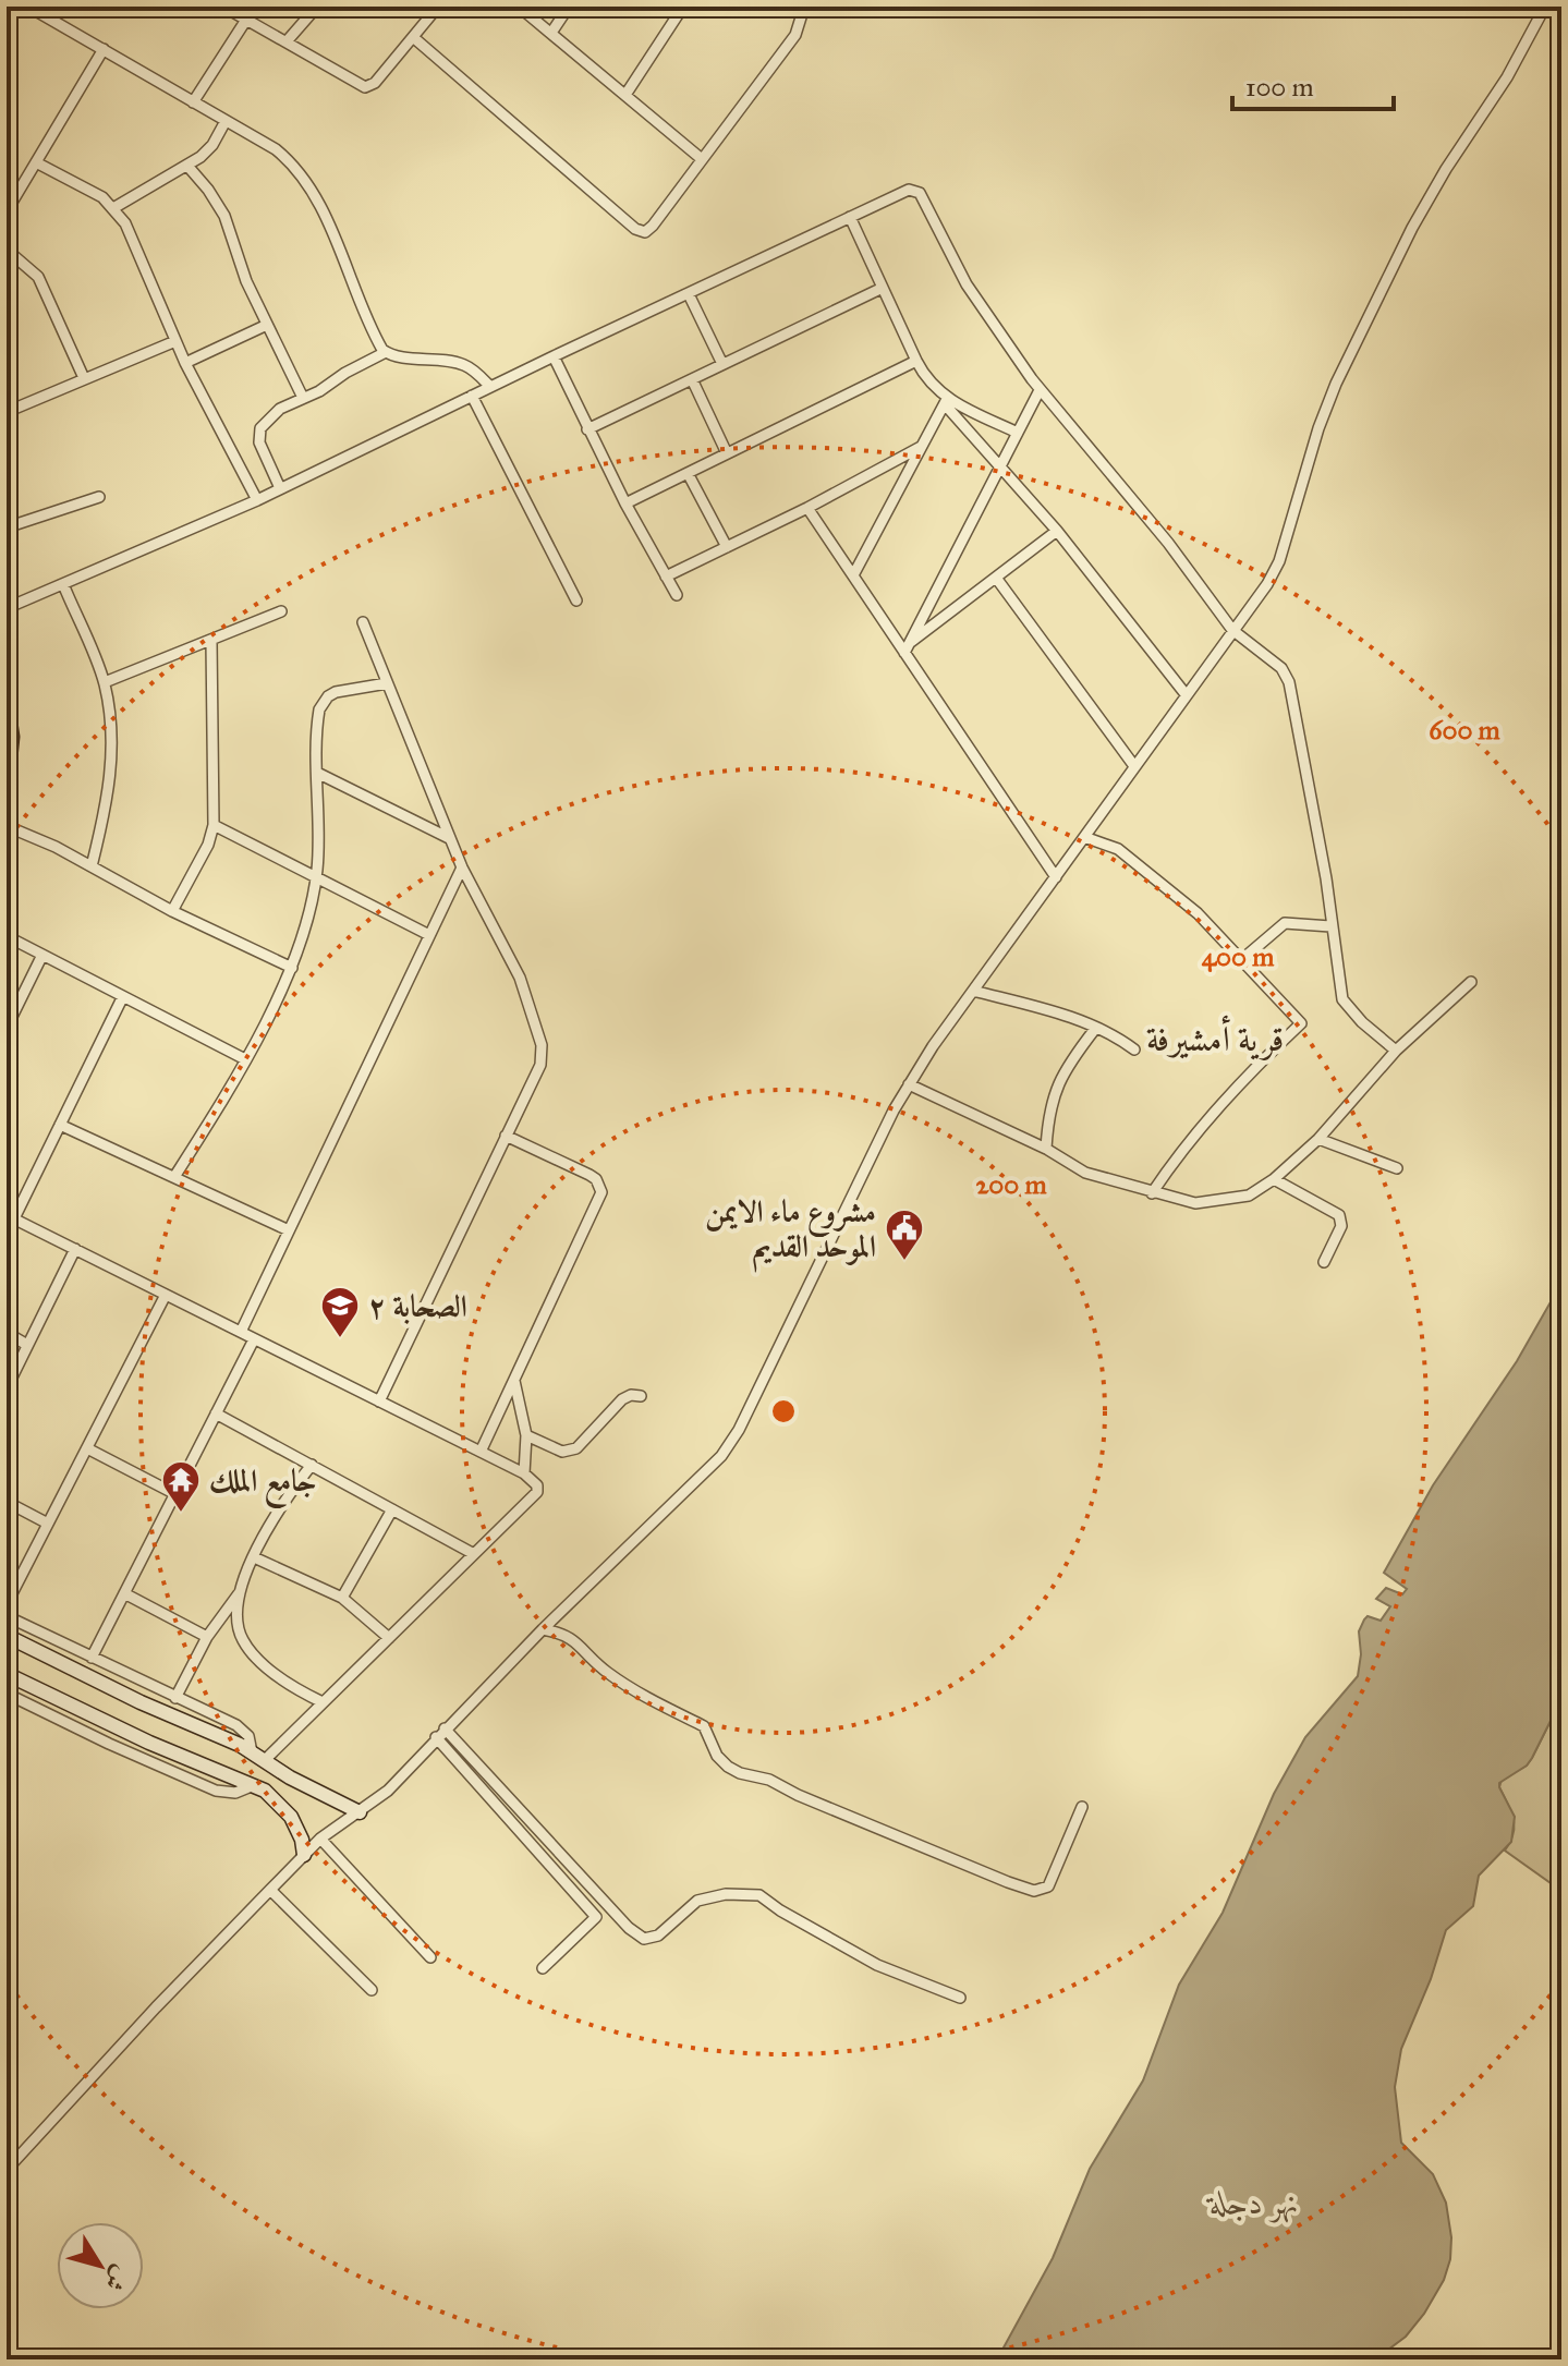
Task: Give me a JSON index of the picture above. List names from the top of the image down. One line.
{"districts":["قرية أمشيرفة"],"water":["نهر دجلة"],"places":{"public building":["مشروع ماء الايمن الموحد القديم"],"school or university":["الصحابة ٢"],"temple":["جامع الملك"]},"scale_bar":"100 m","north":"bottom right","rings":["600 m","400 m","200 m"]}
